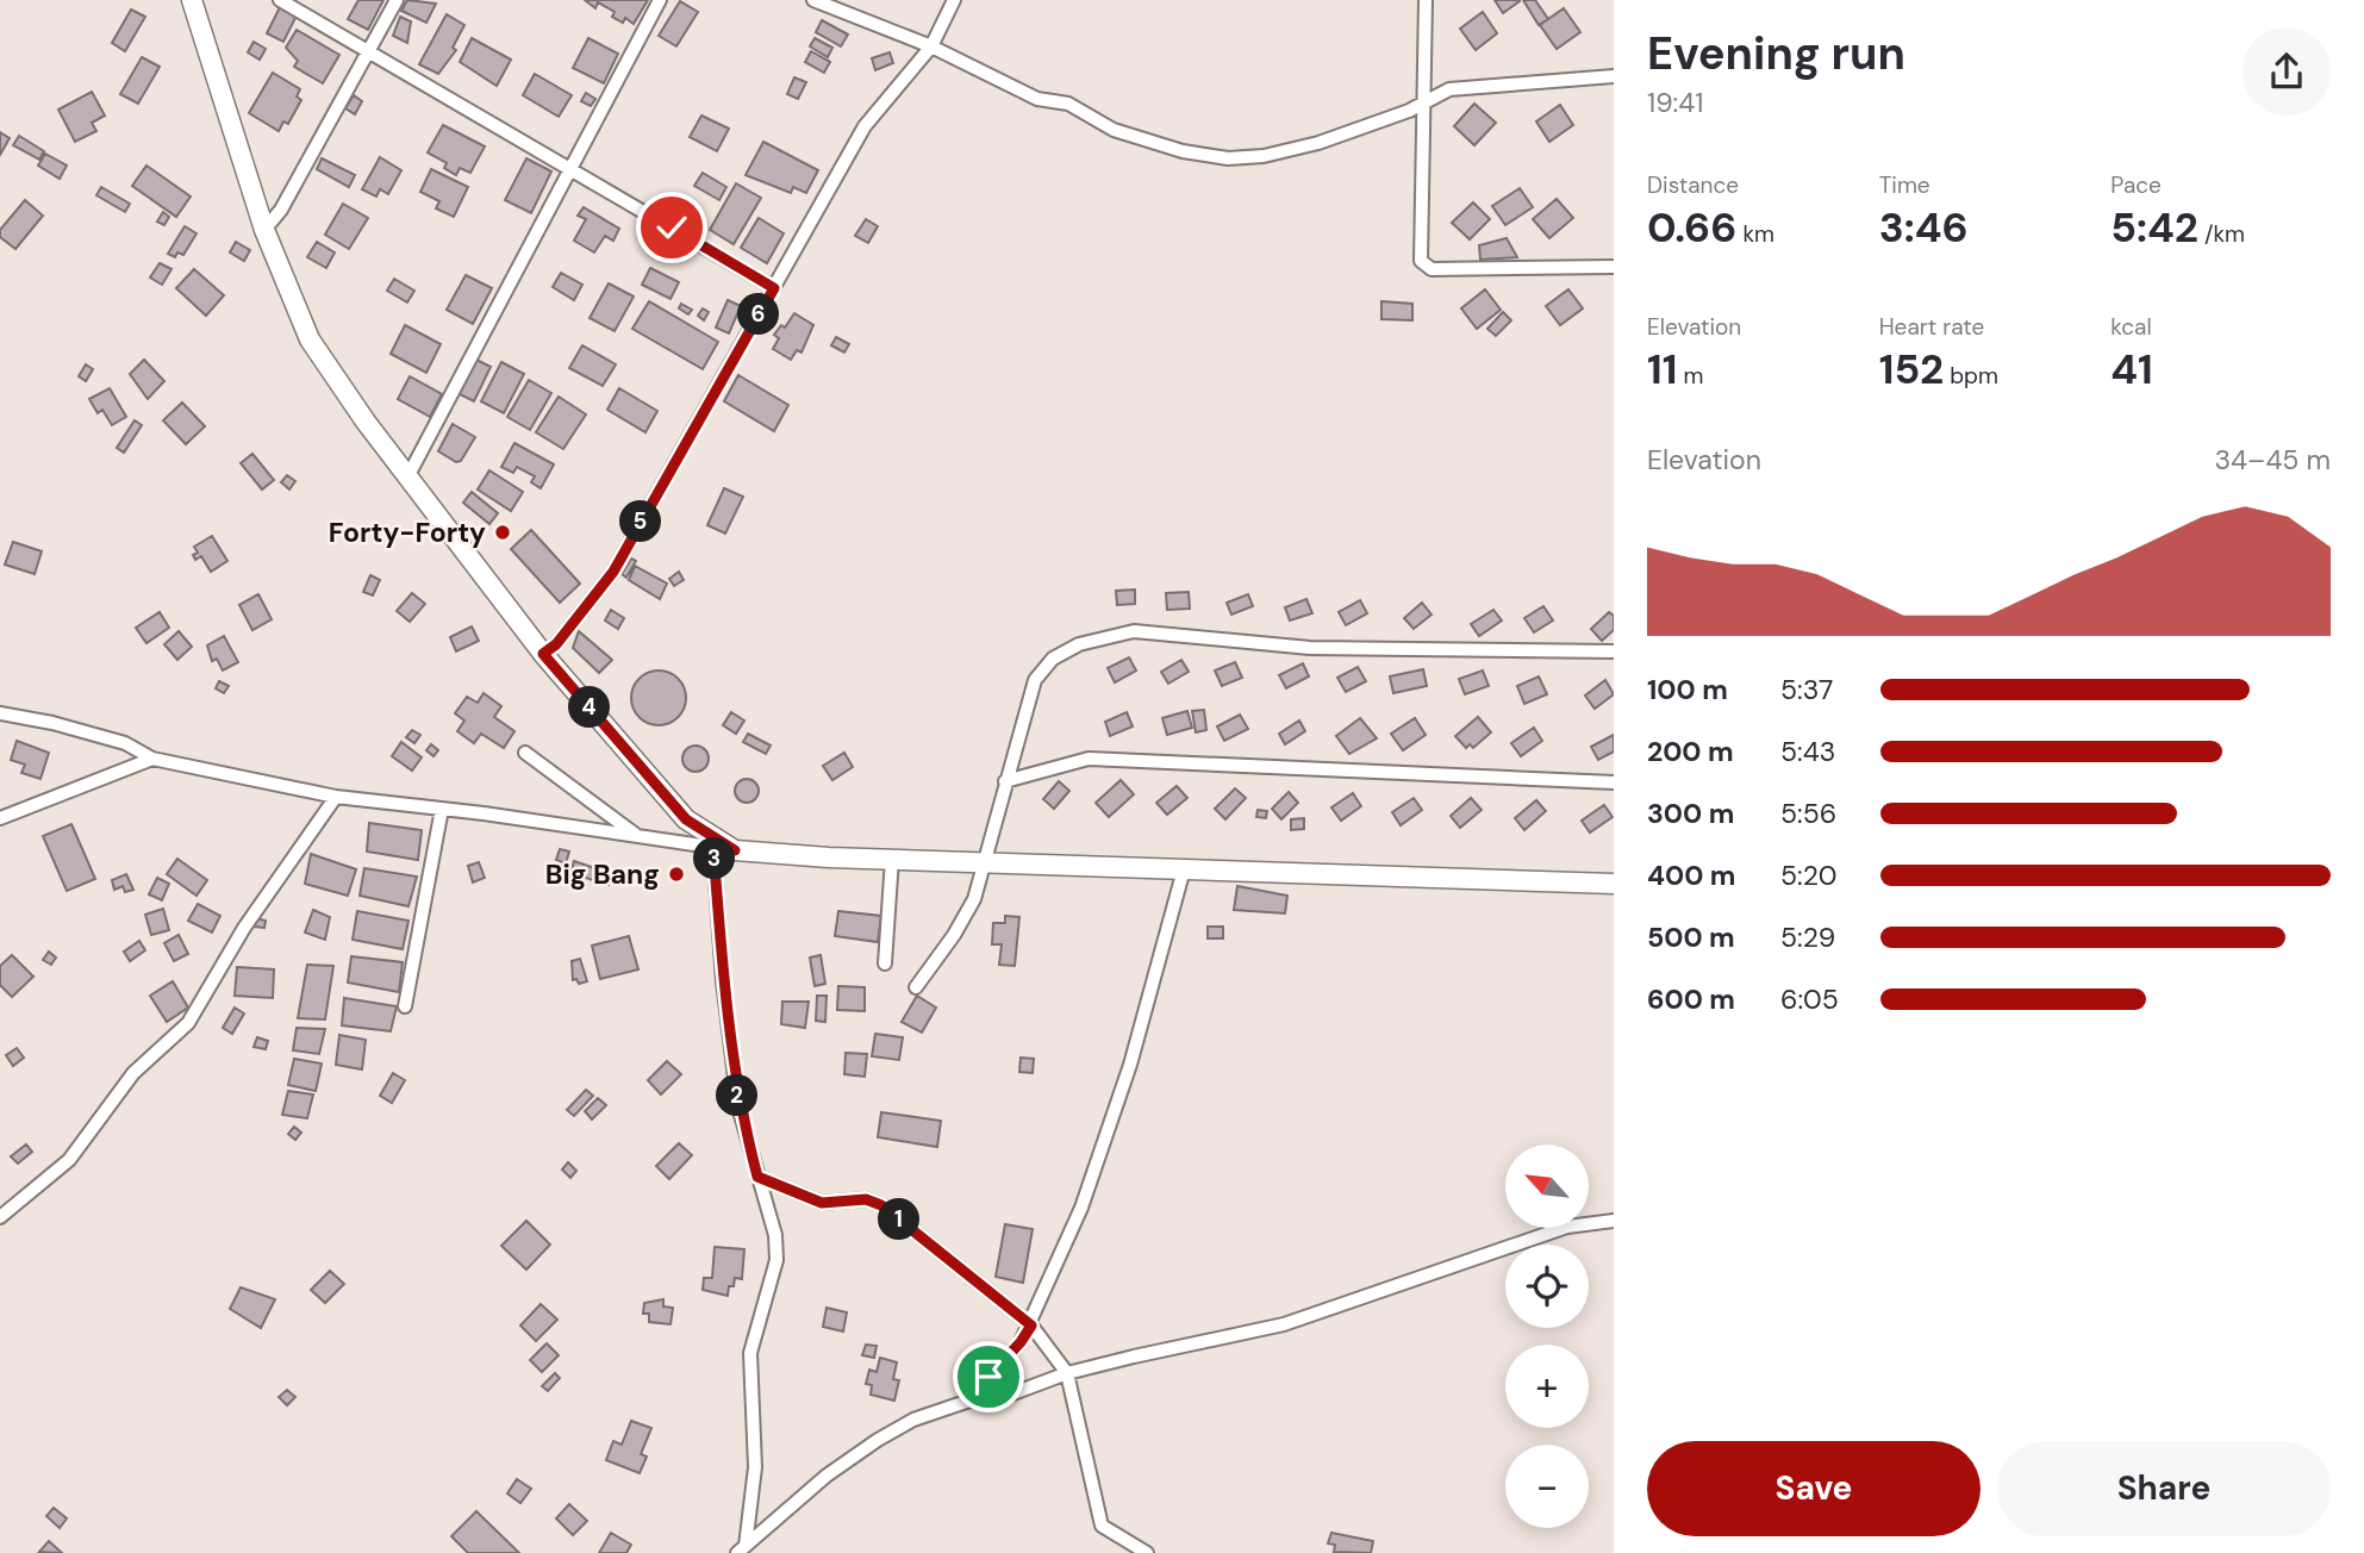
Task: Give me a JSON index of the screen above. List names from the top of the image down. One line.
{"places":["Forty-Forty","Big Bang"],"north":"top left","page":{"heading":["Evening run","19:41"],"stats":[["Distance","0.66 km"],["Time","3:46"],["Pace","5:42 /km"],["Elevation","11 m"],["Heart rate","152 bpm"],["kcal","41"]],"pins":["6","5","4","3","2","1"],"chart":["Elevation","34–45 m"],"list":[{"name":"100 m","note":"5:37"},{"name":"200 m","note":"5:43"},{"name":"300 m","note":"5:56"},{"name":"400 m","note":"5:20"},{"name":"500 m","note":"5:29"},{"name":"600 m","note":"6:05"}],"map_buttons":["+","−"],"buttons":["Save","Share"]}}
